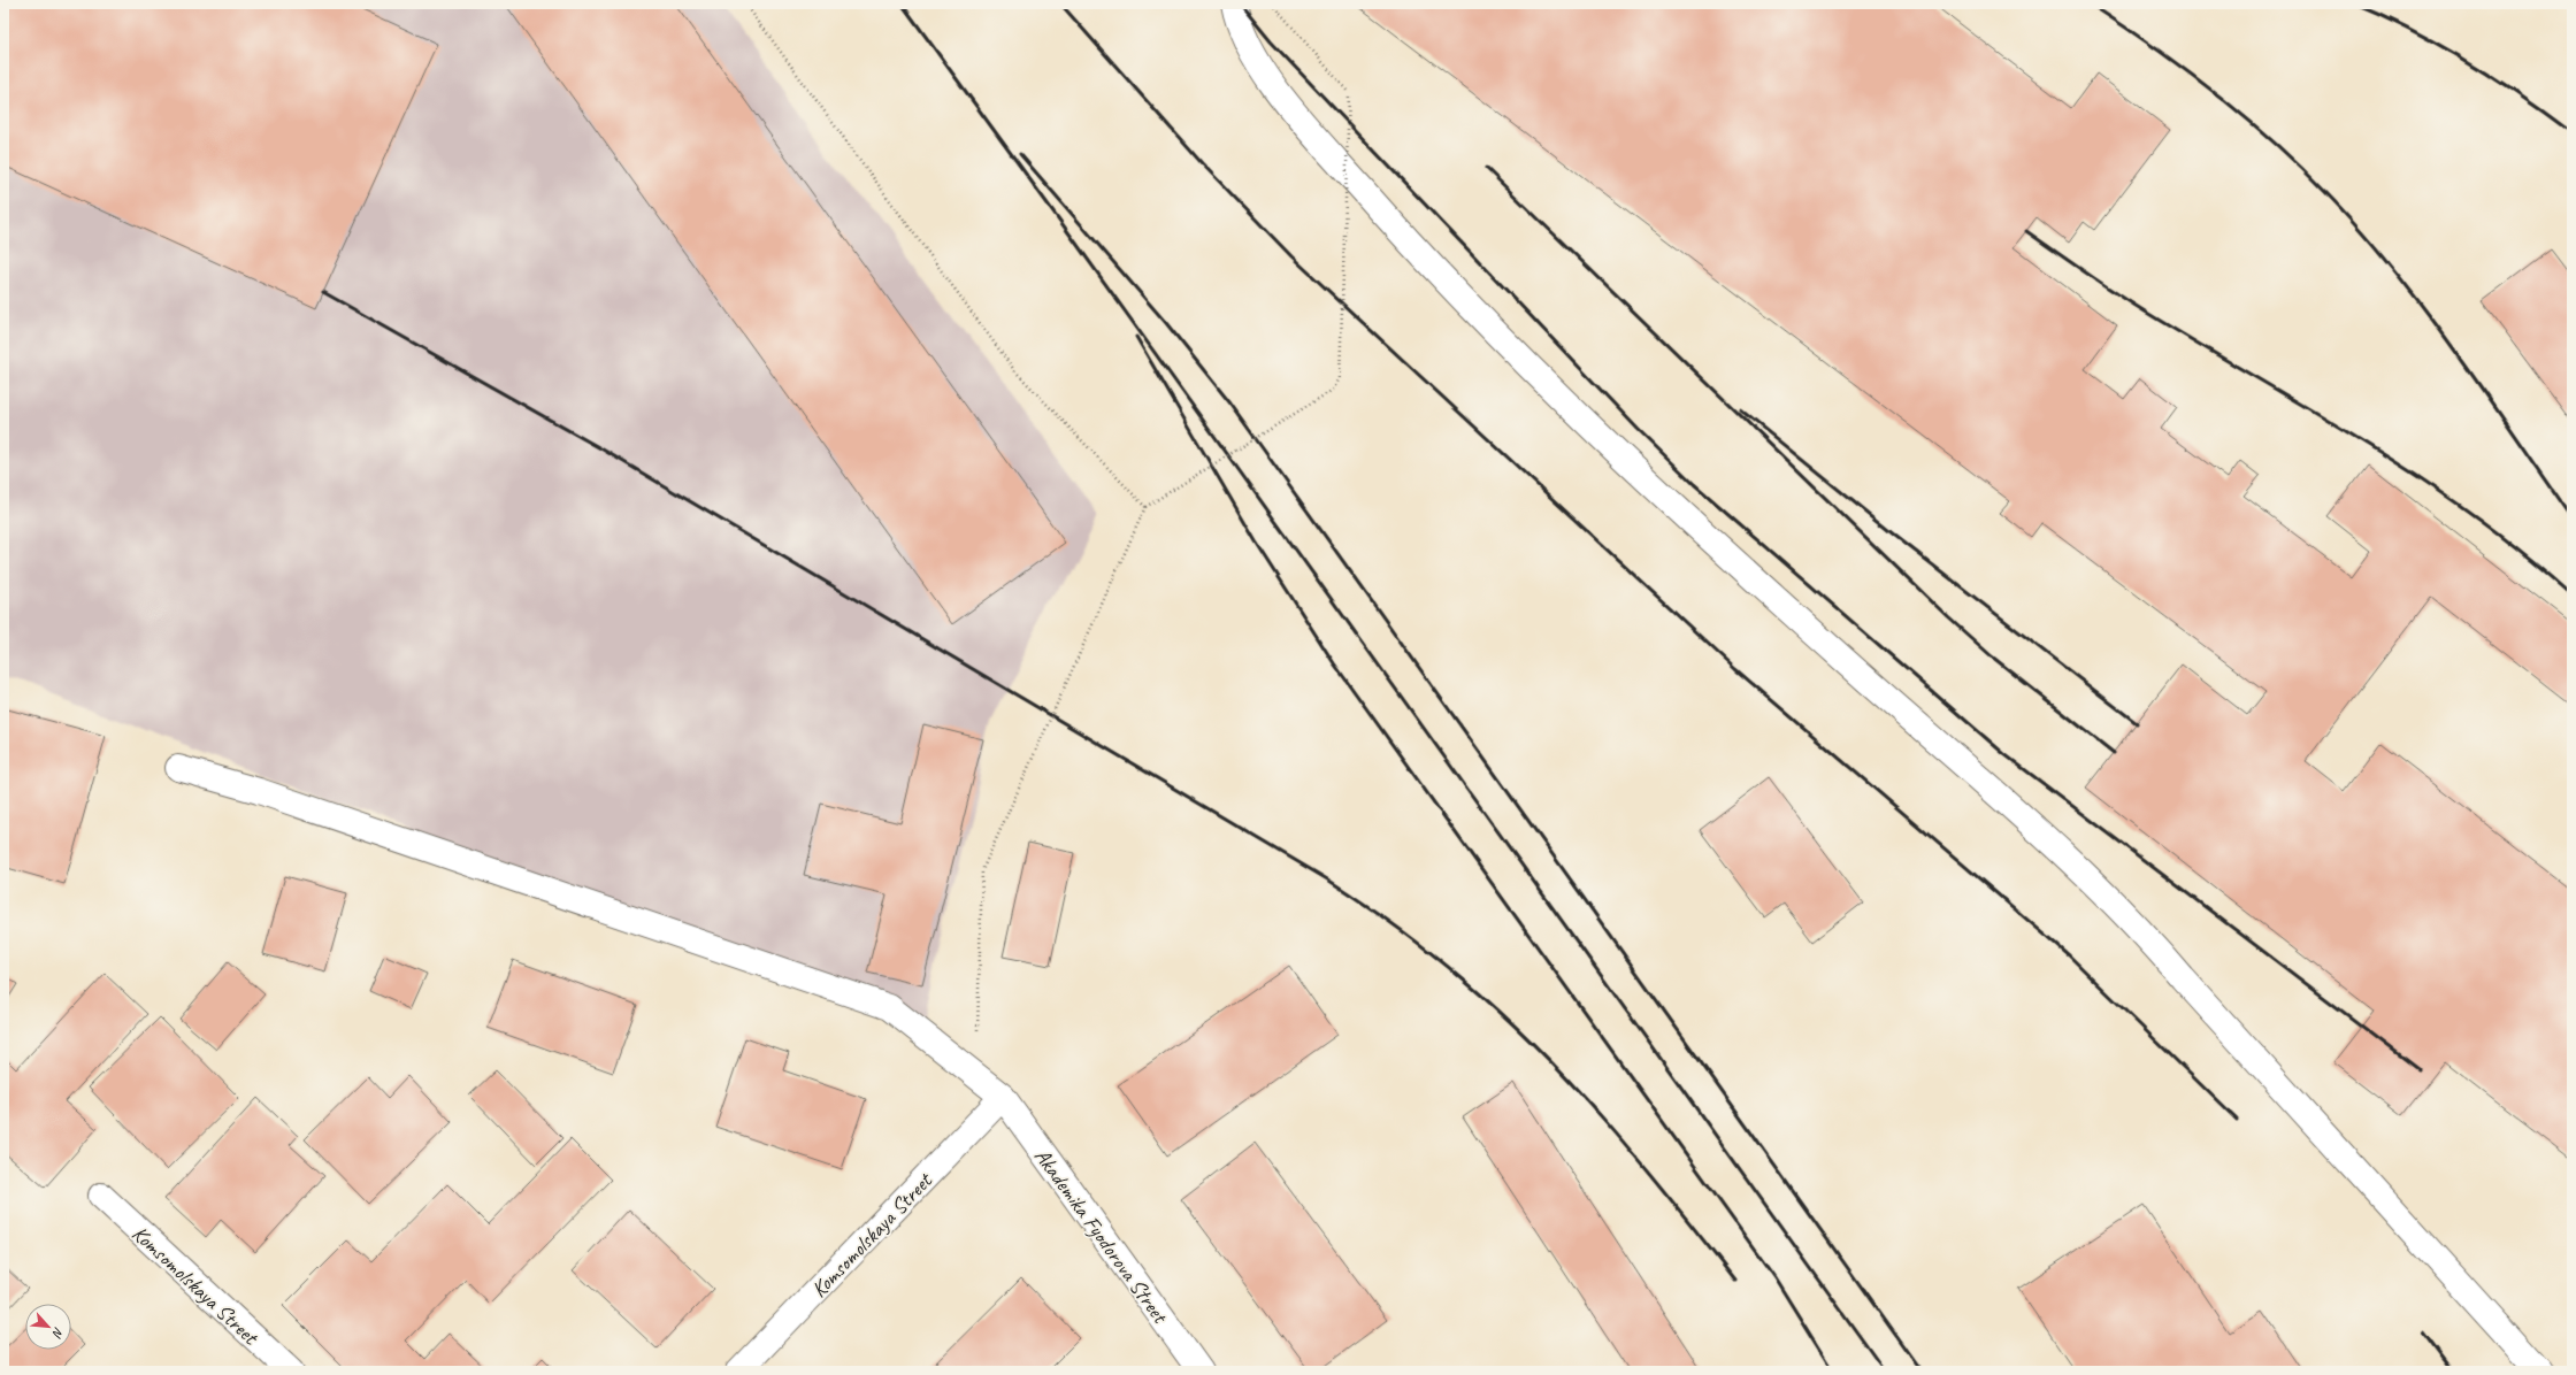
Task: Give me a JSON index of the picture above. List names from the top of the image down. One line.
{"streets":{"street":["Komsomolskaya Street","Akademika Fyodorova Street"]},"crossings":[["Komsomolskaya Street","Akademika Fyodorova Street"]],"north":"bottom right"}
